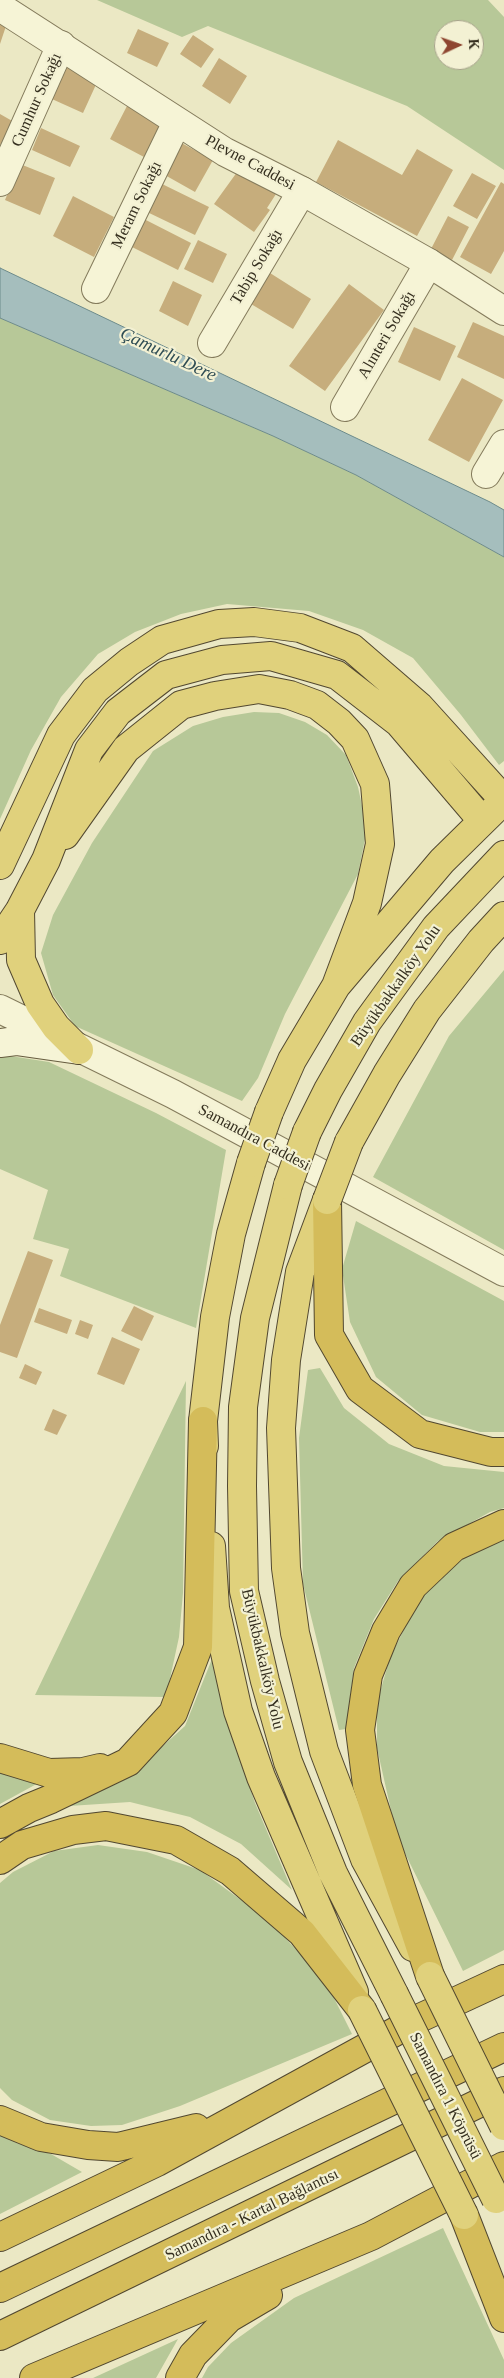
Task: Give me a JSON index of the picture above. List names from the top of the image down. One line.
{"streets":{"highway":["Büyükbakkalköy Yolu","Samandıra 1 Köprüsü","Samandıra - Kartal Bağlantısı"],"street":["Cumhur Sokağı","Plevne Caddesi","Meram Sokağı","Tabip Sokağı","Alınteri Sokağı","Samandıra Caddesi"]},"crossings":[["Cumhur Sokağı","Plevne Caddesi"],["Plevne Caddesi","Meram Sokağı"],["Plevne Caddesi","Tabip Sokağı"],["Plevne Caddesi","Alınteri Sokağı"],["Büyükbakkalköy Yolu","Samandıra 1 Köprüsü"]],"water":["Çamurlu Dere"],"north":"right"}
